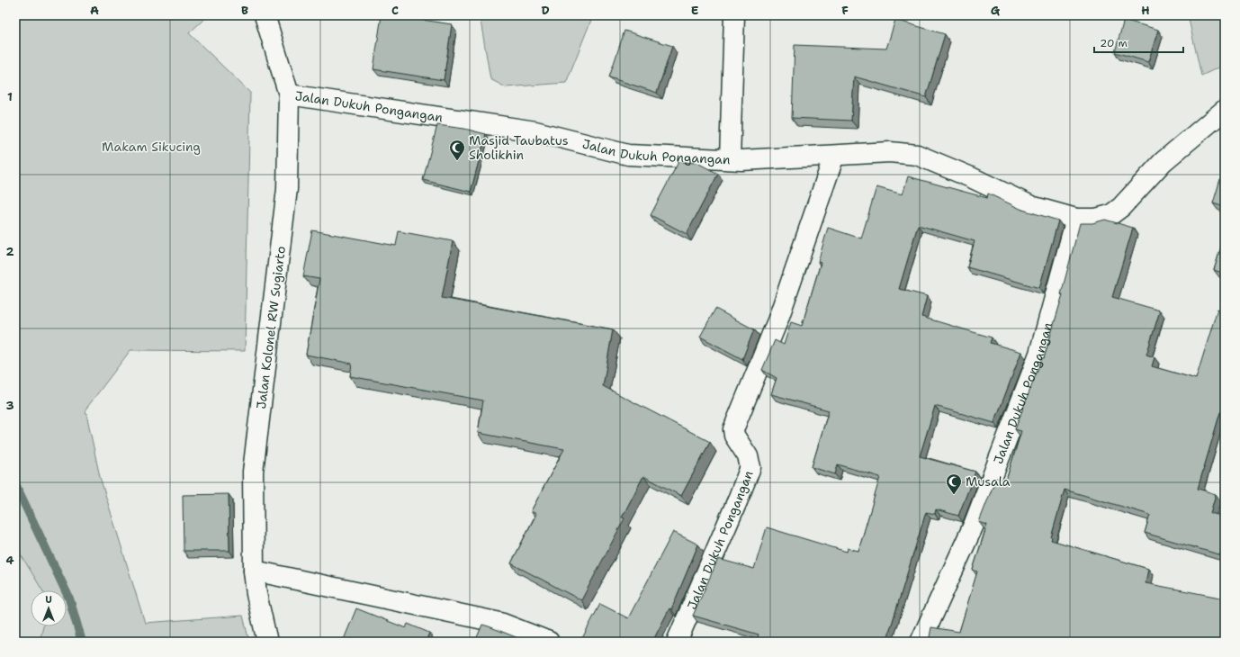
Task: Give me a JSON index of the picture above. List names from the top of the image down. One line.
{"streets":{"street":["Jalan Dukuh Pongangan","Jalan Kolonel RW Sugiarto"]},"crossings":[["Jalan Dukuh Pongangan","Jalan Kolonel RW Sugiarto"]],"parks":["Makam Sikucing"],"places":{"mosque":["Masjid Taubatus Sholikhin","Musala"]},"scale_bar":"20 m","north":"top","grid":{"columns":["A","B","C","D","E","F","G","H"],"rows":["1","2","3","4"]}}
